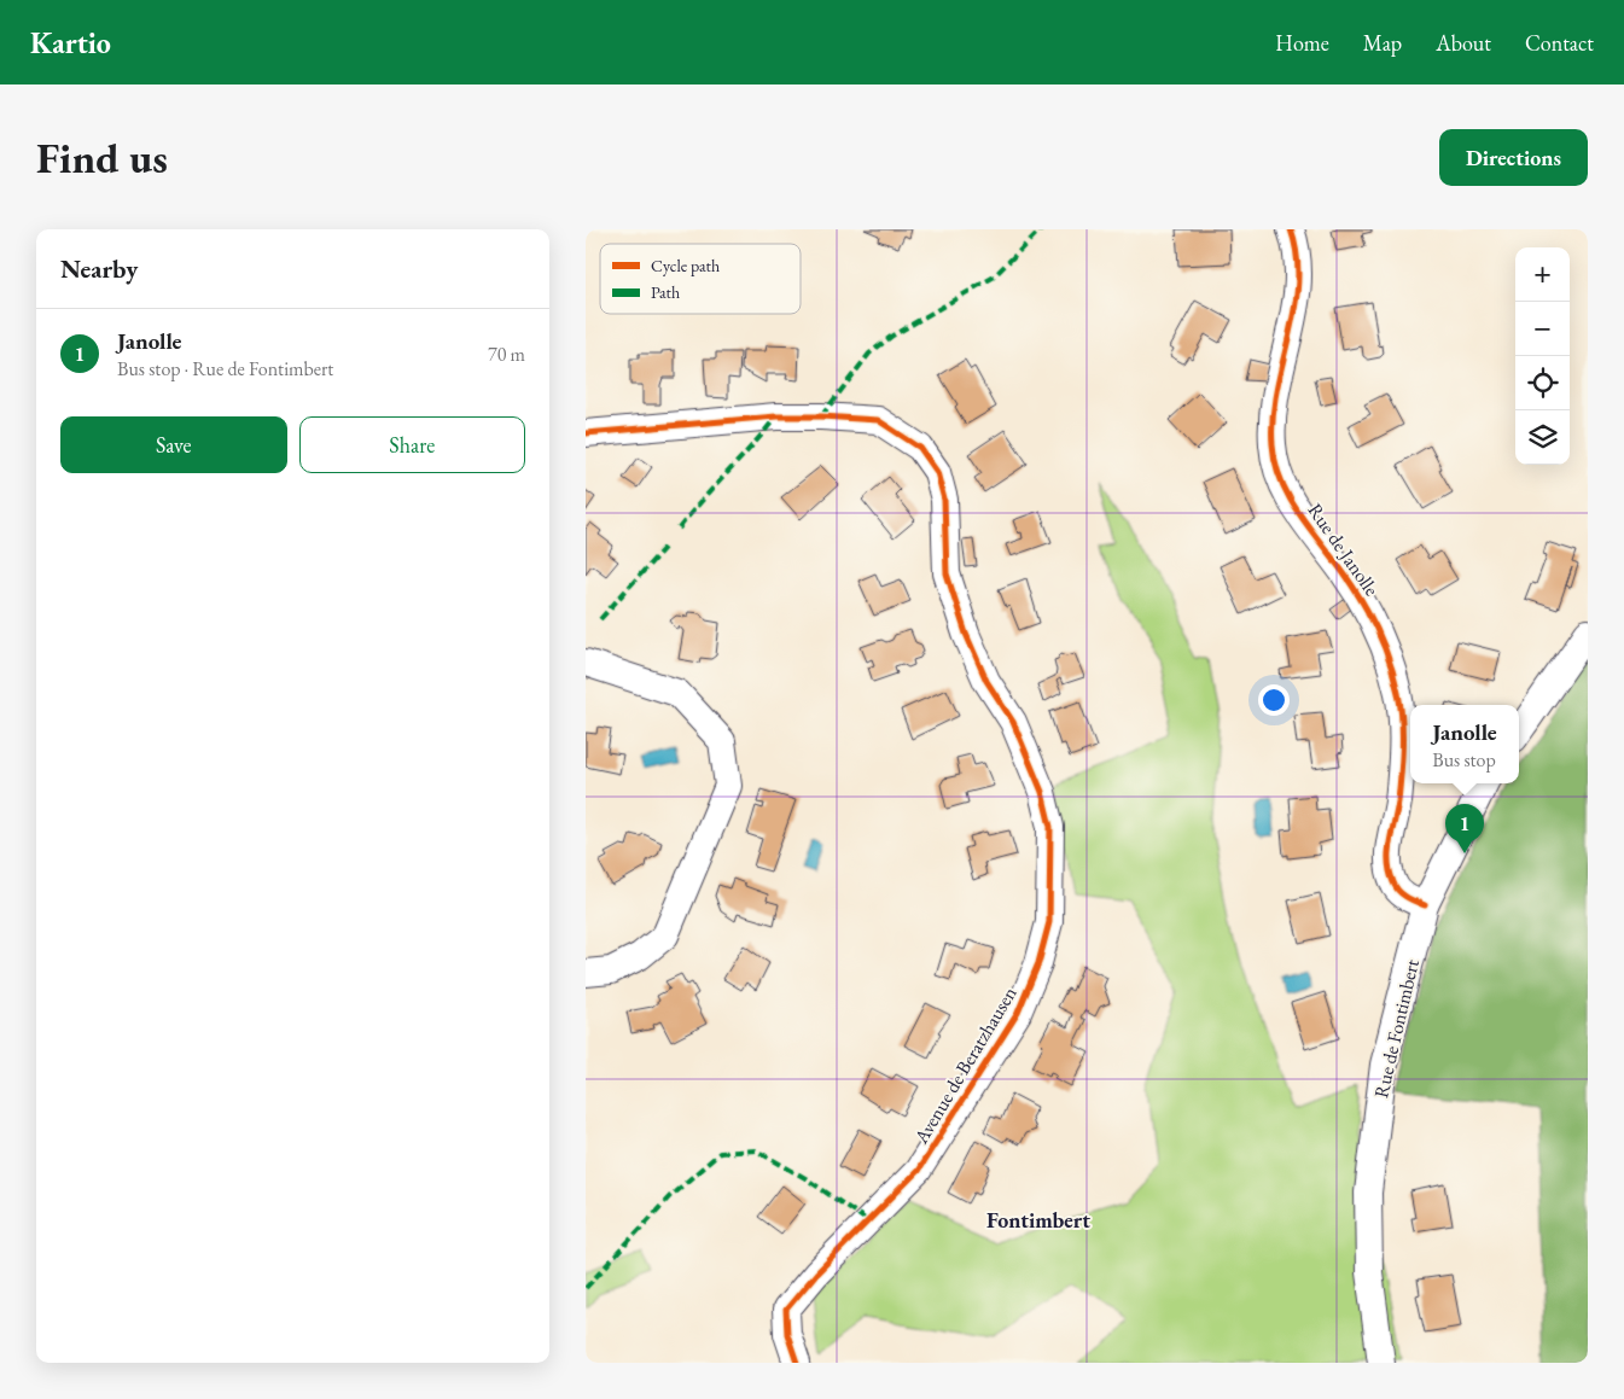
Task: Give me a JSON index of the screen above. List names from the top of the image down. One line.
{"streets":{"street":["Rue de Janolle","Rue de Fontimbert","Avenue de Beratzhausen"]},"crossings":[["Rue de Janolle","Rue de Fontimbert"]],"districts":["Fontimbert"],"legend":["Cycle path","Path"],"page":{"header":"Kartio","nav":["Home","Map","About","Contact"],"buttons":["Directions",["Save","Share"]],"title":"Find us","heading":"Nearby","map_buttons":["+","−"],"list":[{"mark":"1","name":"Janolle","note":"Bus stop · Rue de Fontimbert","value":"70 m"}],"popup":["Janolle","Bus stop"],"pins":"1"}}
